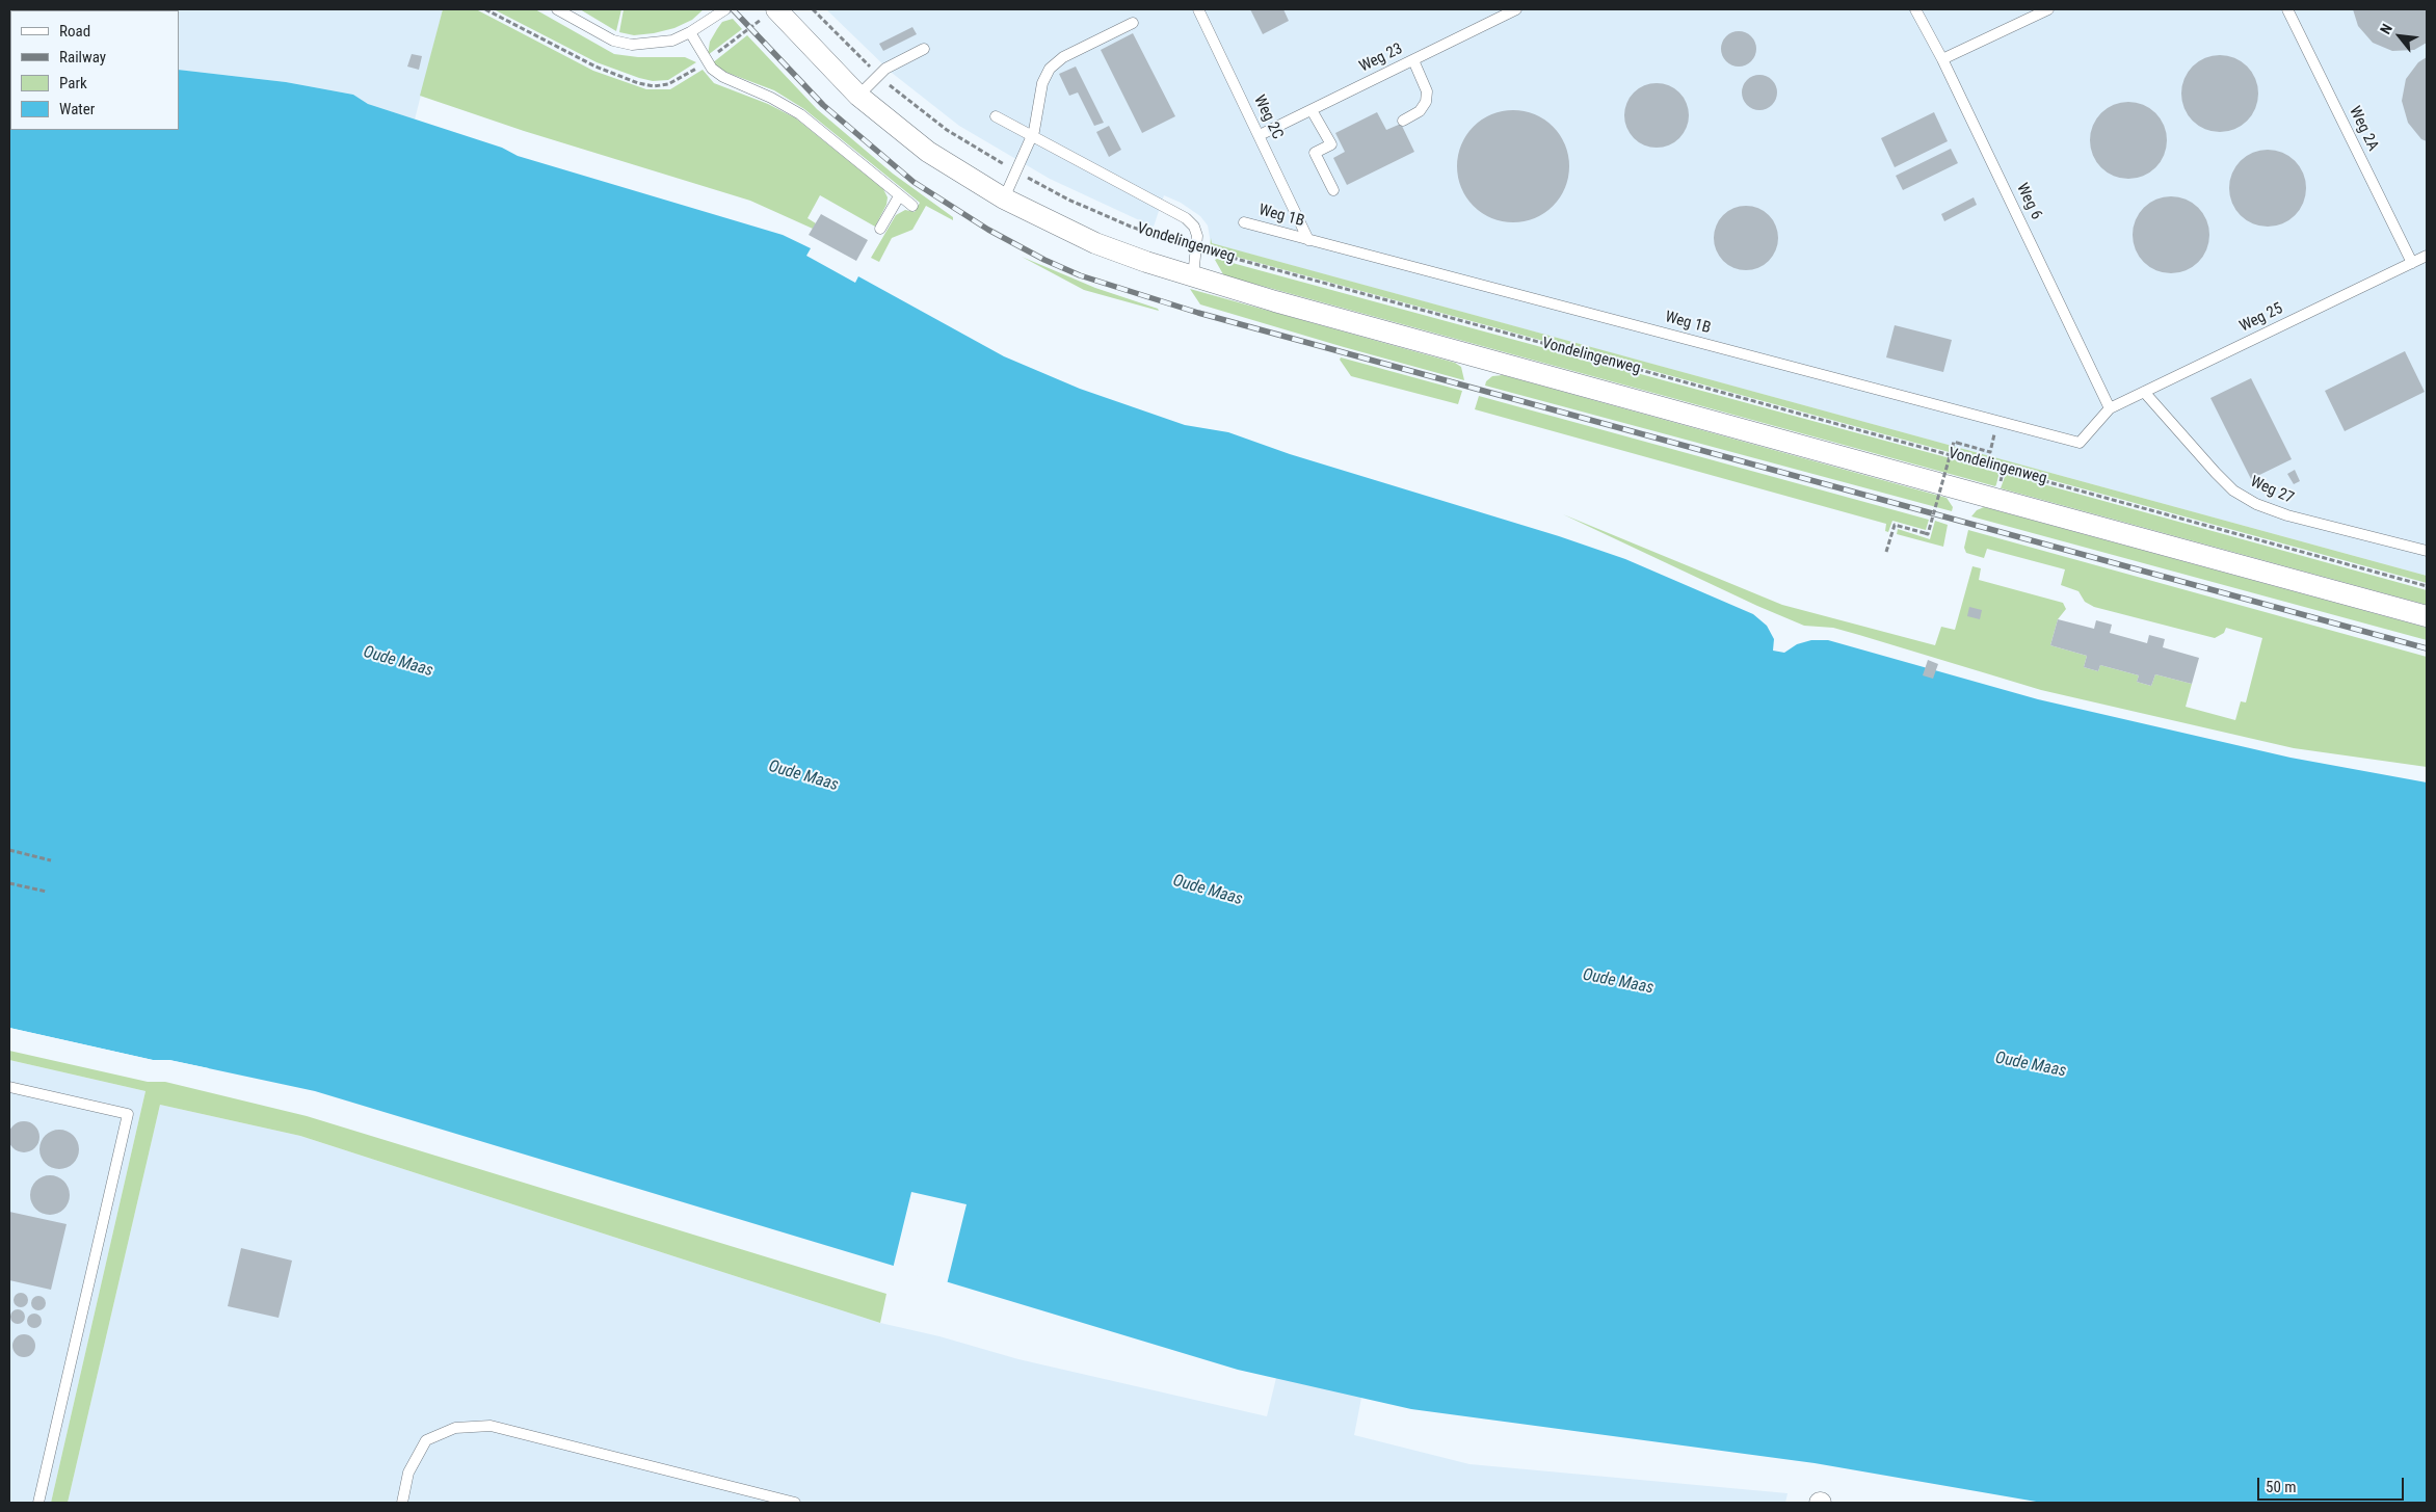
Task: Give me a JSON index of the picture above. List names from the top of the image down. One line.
{"streets":{"street":["Vondelingenweg"],"lane":["Weg 23","Weg 2C","Weg 2A","Weg 6","Weg 1B","Weg 25","Weg 27"]},"crossings":[["Weg 23","Weg 2C"],["Weg 2C","Weg 1B"],["Weg 2A","Weg 25"],["Weg 6","Weg 1B"],["Weg 6","Weg 25"],["Weg 1B","Weg 25"],["Weg 25","Weg 27"]],"water":["Oude Maas"],"legend":["Road","Railway","Park","Water"],"scale_bar":"50 m","north":"top left"}
